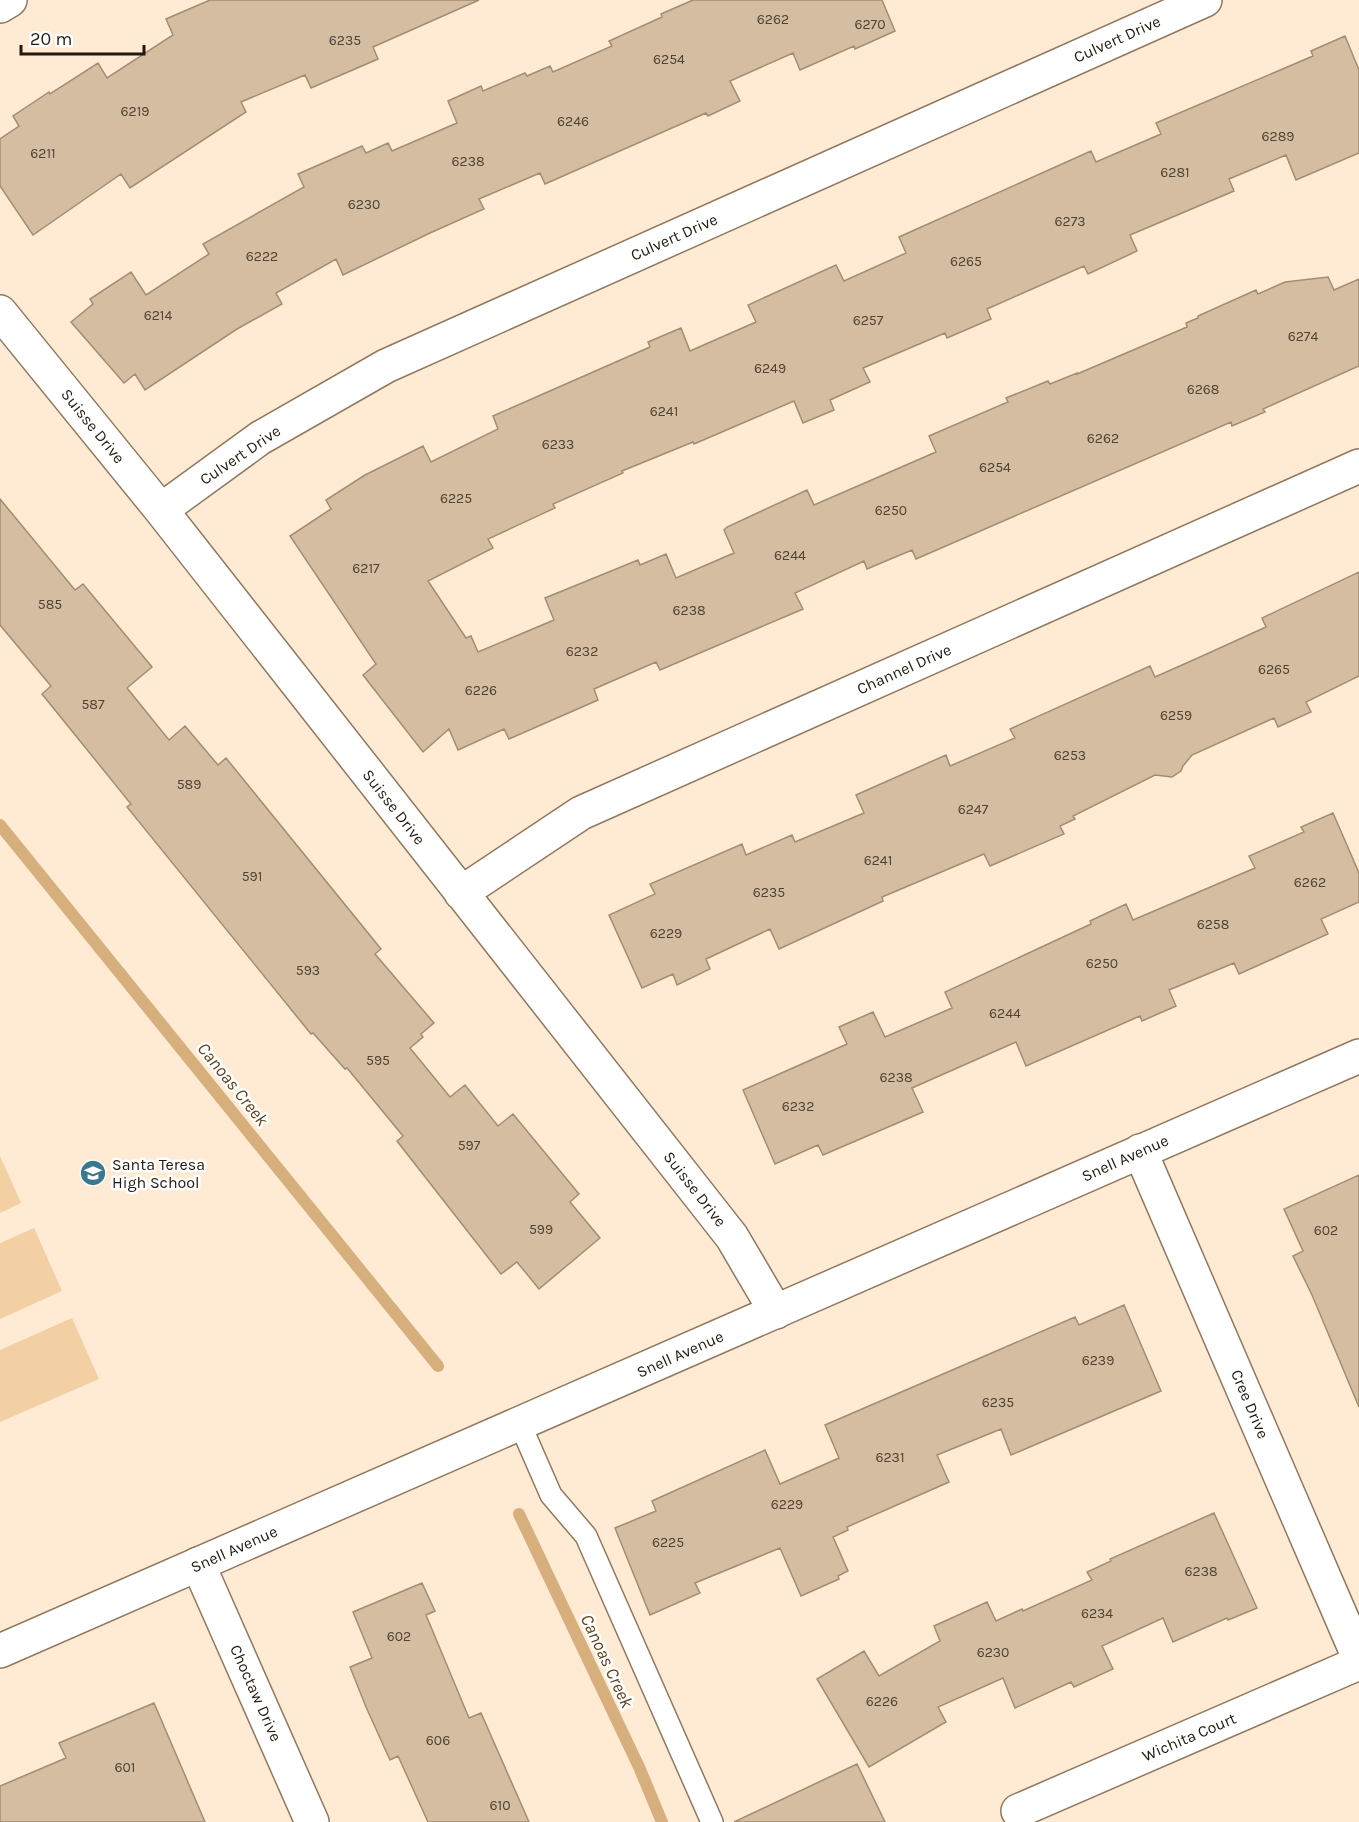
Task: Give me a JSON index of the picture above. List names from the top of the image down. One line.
{"streets":{"street":["Culvert Drive","Suisse Drive","Channel Drive","Snell Avenue","Cree Drive","Choctaw Drive","Wichita Court"]},"crossings":[["Culvert Drive","Suisse Drive"],["Suisse Drive","Channel Drive"],["Suisse Drive","Snell Avenue"],["Snell Avenue","Cree Drive"],["Snell Avenue","Choctaw Drive"]],"water":["Canoas Creek"],"places":{"school or university":["Santa Teresa High School"]},"house_numbers":["6262","6270","6235","6254","6219","6246","6289","6211","6238","6281","6230","6273","6222","6265","6214","6257","6274","6249","6268","6241","6262","6233","6254","6225","6250","6244","6217","585","6238","6232","6265","6226","587","6259","6253","589","6247","6241","591","6262","6235","6258","6229","6250","593","6244","595","6238","6232","597","599","602","6239","6235","6231","6229","6225","6238","6234","602","6230","6226","606","601","610"],"scale_bar":"20 m"}
